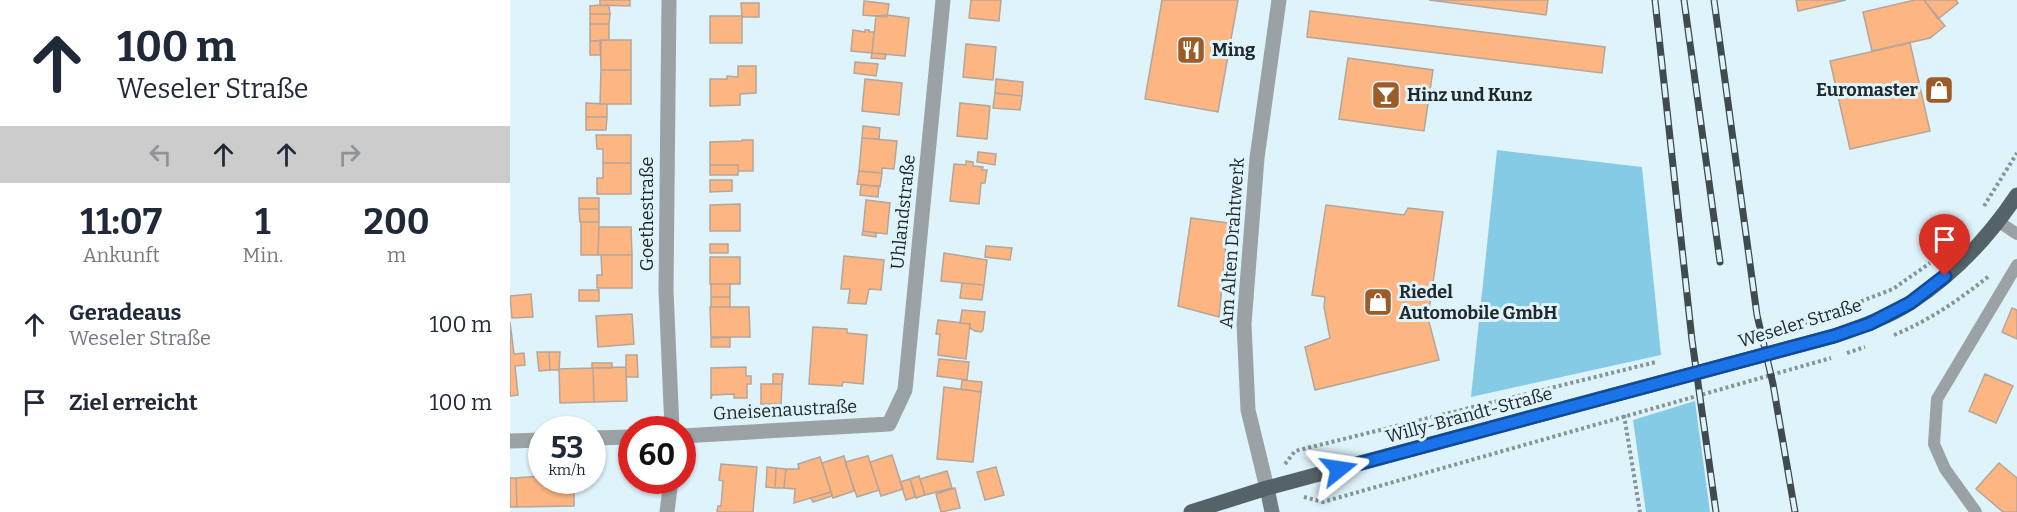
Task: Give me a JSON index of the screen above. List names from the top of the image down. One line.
{"streets":{"main road":["Weseler Straße","Willy-Brandt-Straße"],"street":["Uhlandstraße","Goethestraße","Am Alten Drahtwerk","Gneisenaustraße"]},"crossings":[["Uhlandstraße","Gneisenaustraße"],["Am Alten Drahtwerk","Willy-Brandt-Straße"],["Weseler Straße","Willy-Brandt-Straße"]],"places":{"restaurant":["Ming"],"shop":["Euromaster","Riedel Automobile GmbH"],"bar":["Hinz und Kunz"]},"page":{"turn":["100 m","Weseler Straße"],"eta":["11:07","Ankunft","1","Min.","200","m"],"list":[{"name":"Geradeaus","note":"Weseler Straße","value":"100 m"},{"name":"Ziel erreicht","value":"100 m"}],"speed":"53 km/h","limit":"60"}}
